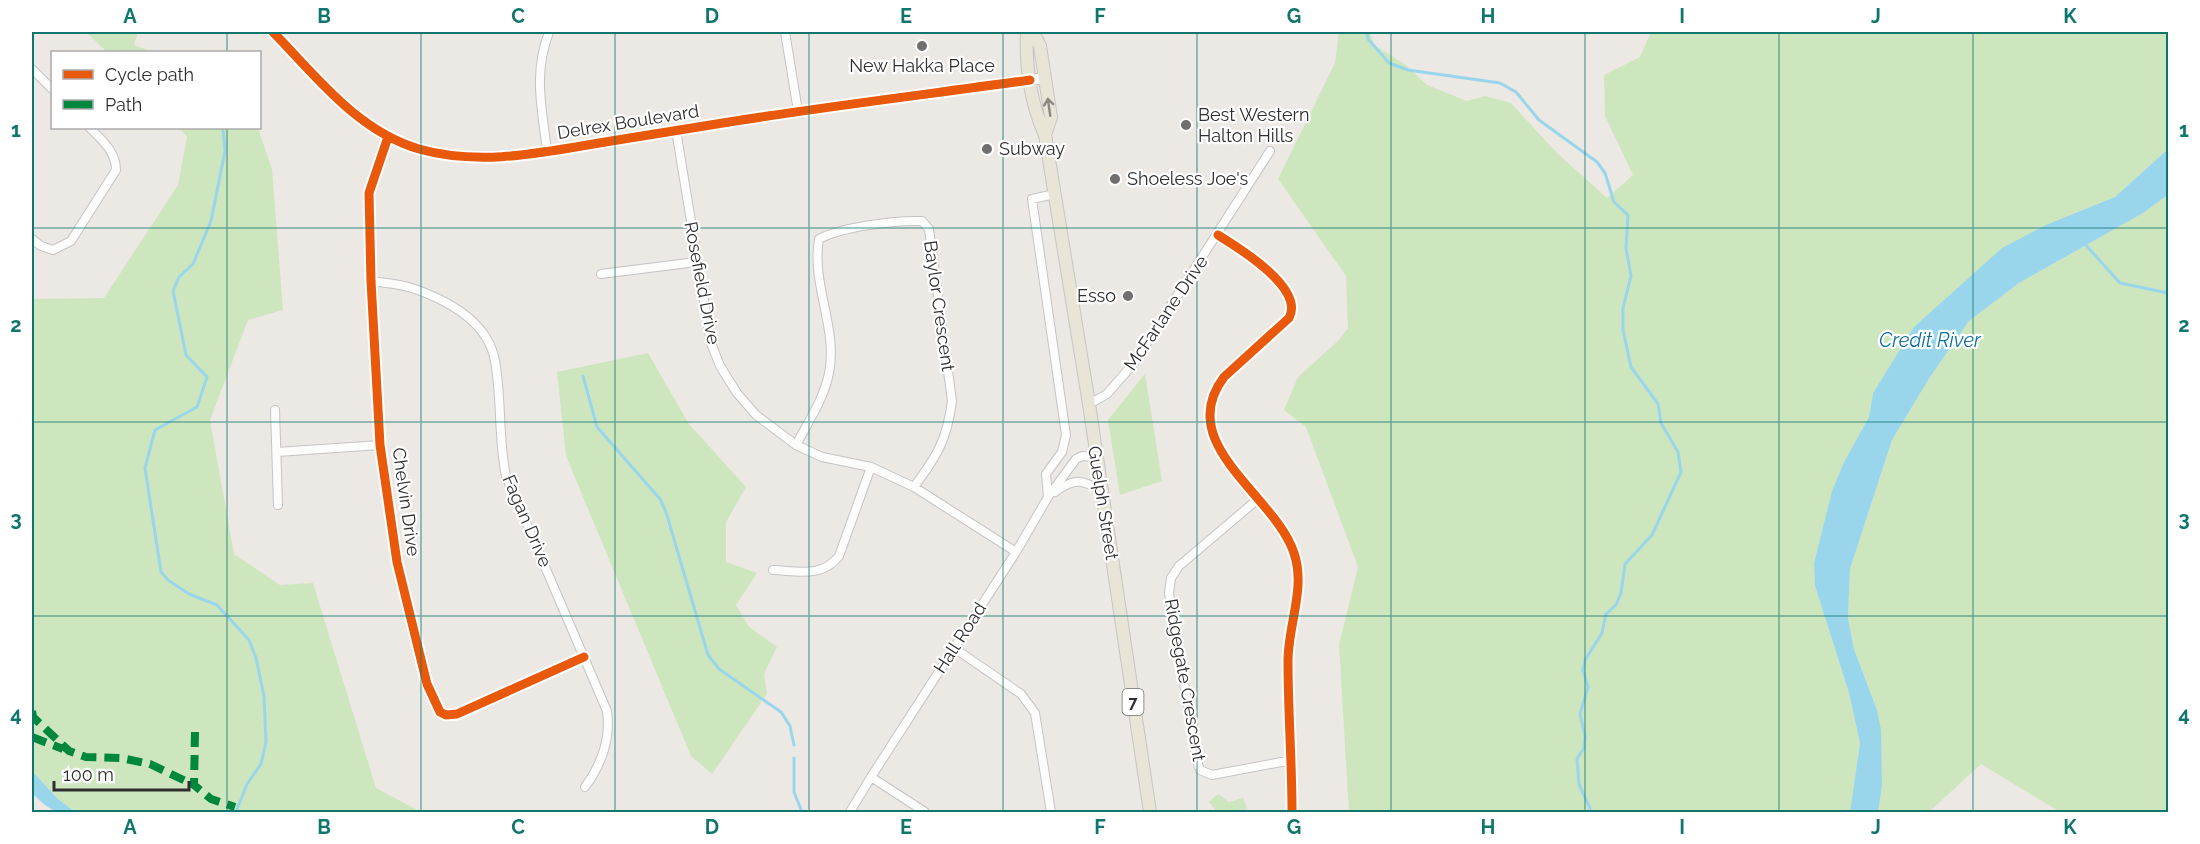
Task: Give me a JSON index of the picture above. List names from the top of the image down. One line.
{"streets":{"main road":["Guelph Street","7"],"street":["Delrex Boulevard","Rosefield Drive","Baylor Crescent","McFarlane Drive","Chelvin Drive","Fagan Drive","Hall Road","Ridgegate Crescent"]},"crossings":[["Delrex Boulevard","Rosefield Drive"],["Delrex Boulevard","Chelvin Drive"],["Delrex Boulevard","Guelph Street"],["Rosefield Drive","Baylor Crescent"],["Rosefield Drive","Hall Road"],["McFarlane Drive","Guelph Street"],["Chelvin Drive","Fagan Drive"],["Guelph Street","Hall Road"]],"water":["Credit River"],"places":["New Hakka Place","Best Western Halton Hills","Subway","Shoeless Joe's","Esso"],"legend":["Cycle path","Path"],"scale_bar":"100 m","grid":{"columns":["A","B","C","D","E","F","G","H","I","J","K"],"rows":["1","2","3","4"]}}
